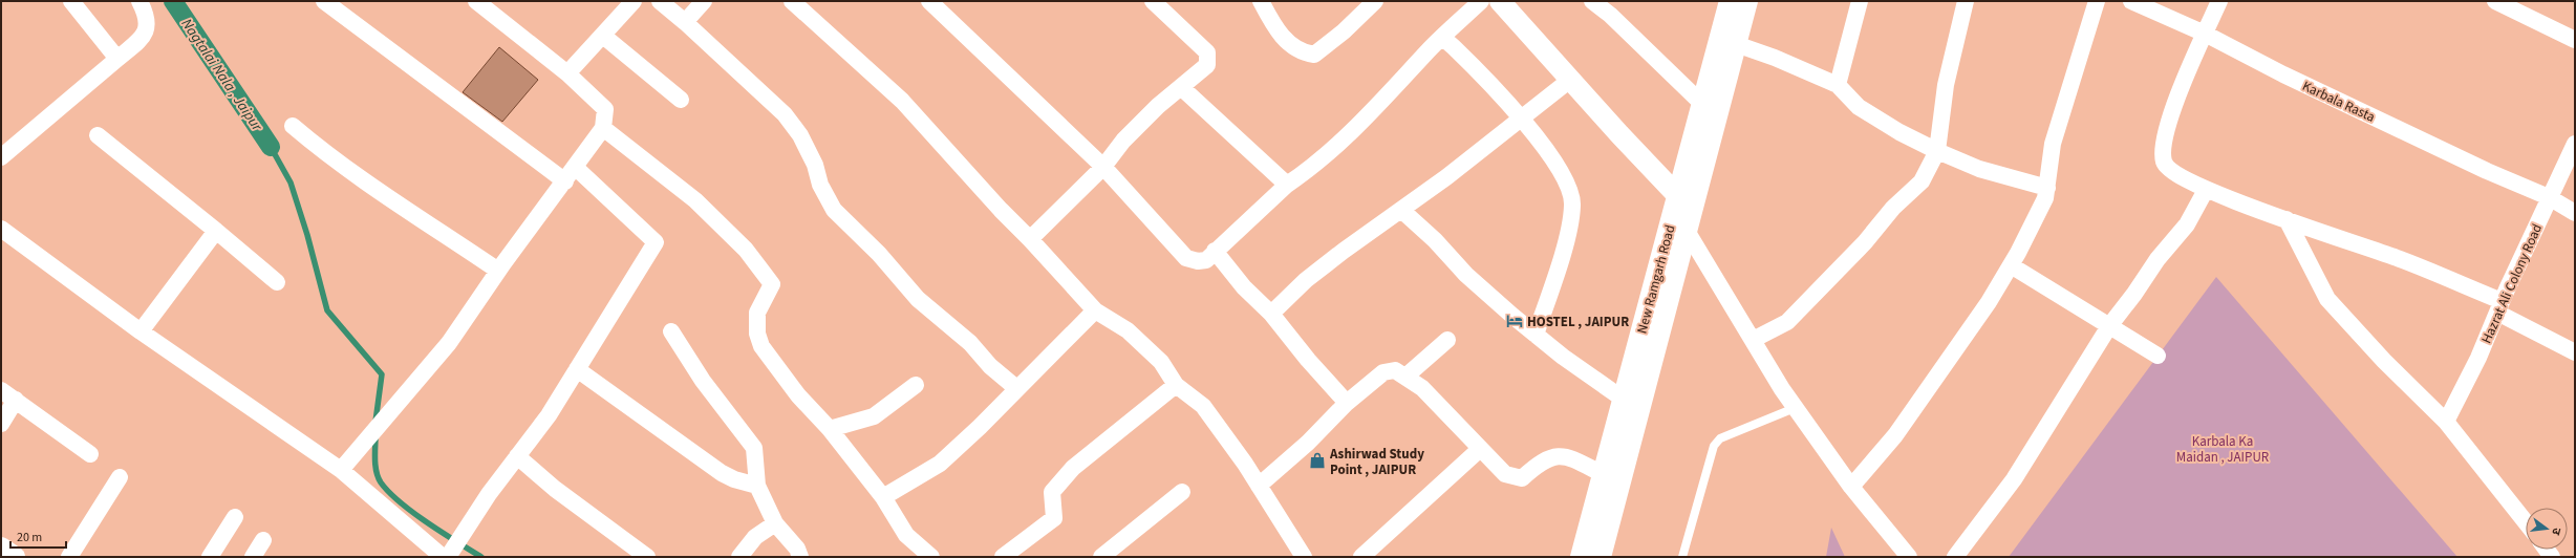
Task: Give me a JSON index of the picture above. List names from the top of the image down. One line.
{"streets":{"street":["Karbala Rasta","New Ramgarh Road","Hazrat Ali Colony Road"]},"crossings":[["Karbala Rasta","Hazrat Ali Colony Road"]],"water":["Nagtalai Nala , Jaipur"],"parks":["Karbala Ka Maidan , JAIPUR"],"places":{"hotel":["HOSTEL , JAIPUR"],"shop":["Ashirwad Study Point , JAIPUR"]},"scale_bar":"20 m","north":"right"}
